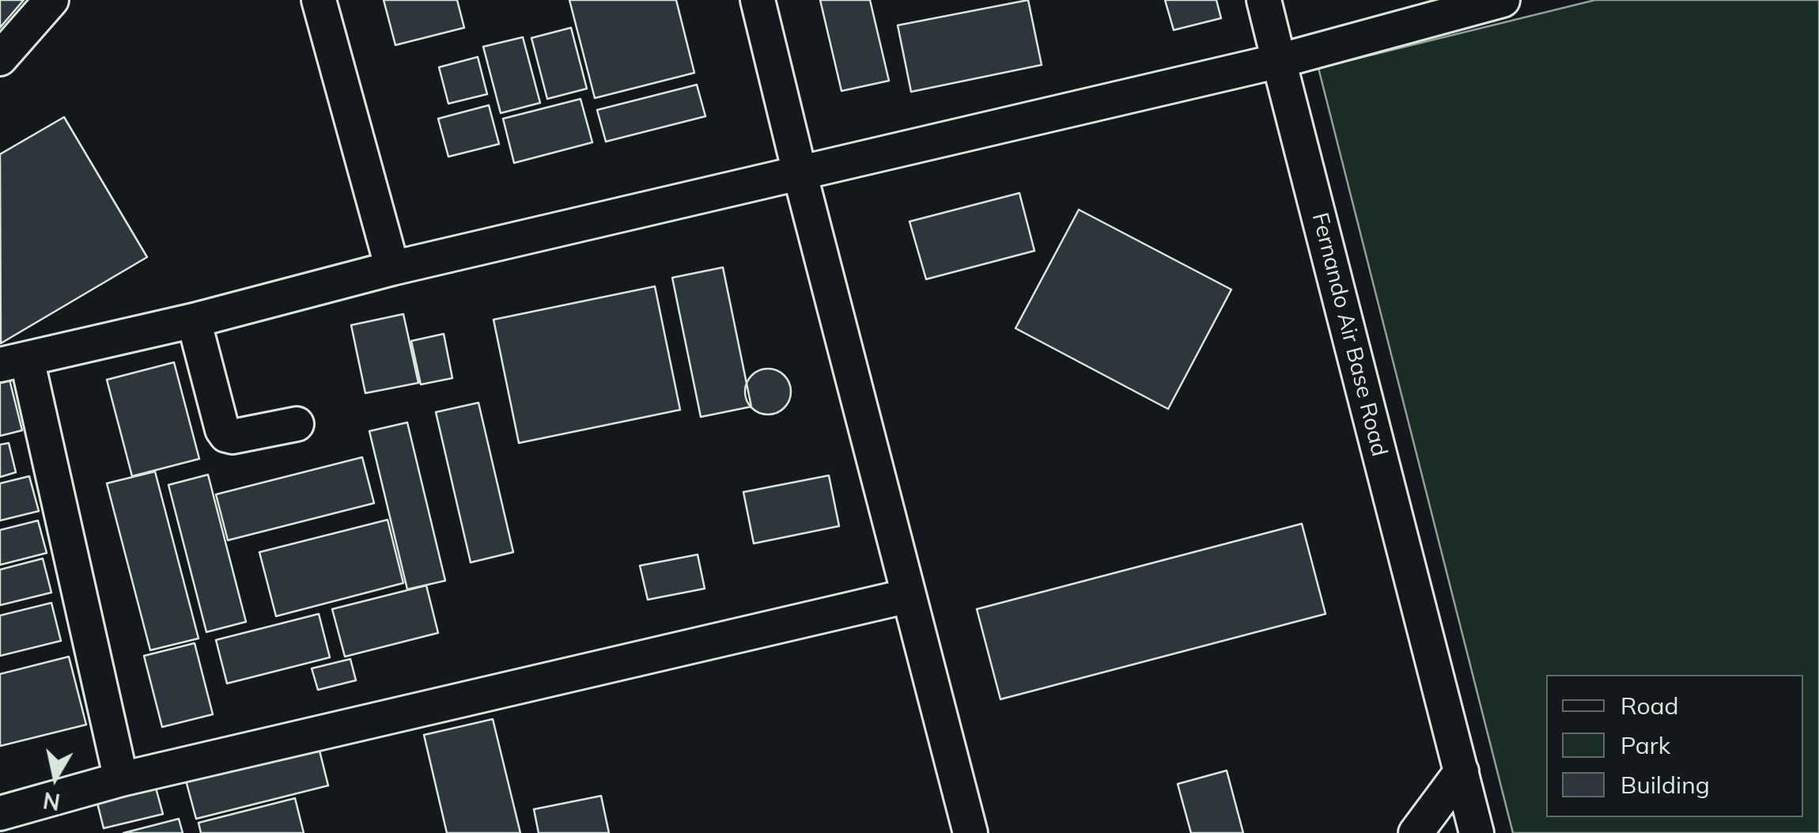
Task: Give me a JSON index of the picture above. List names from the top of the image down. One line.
{"streets":{"street":["Fernando Air Base Road"]},"legend":["Road","Park","Building"],"north":"bottom"}
